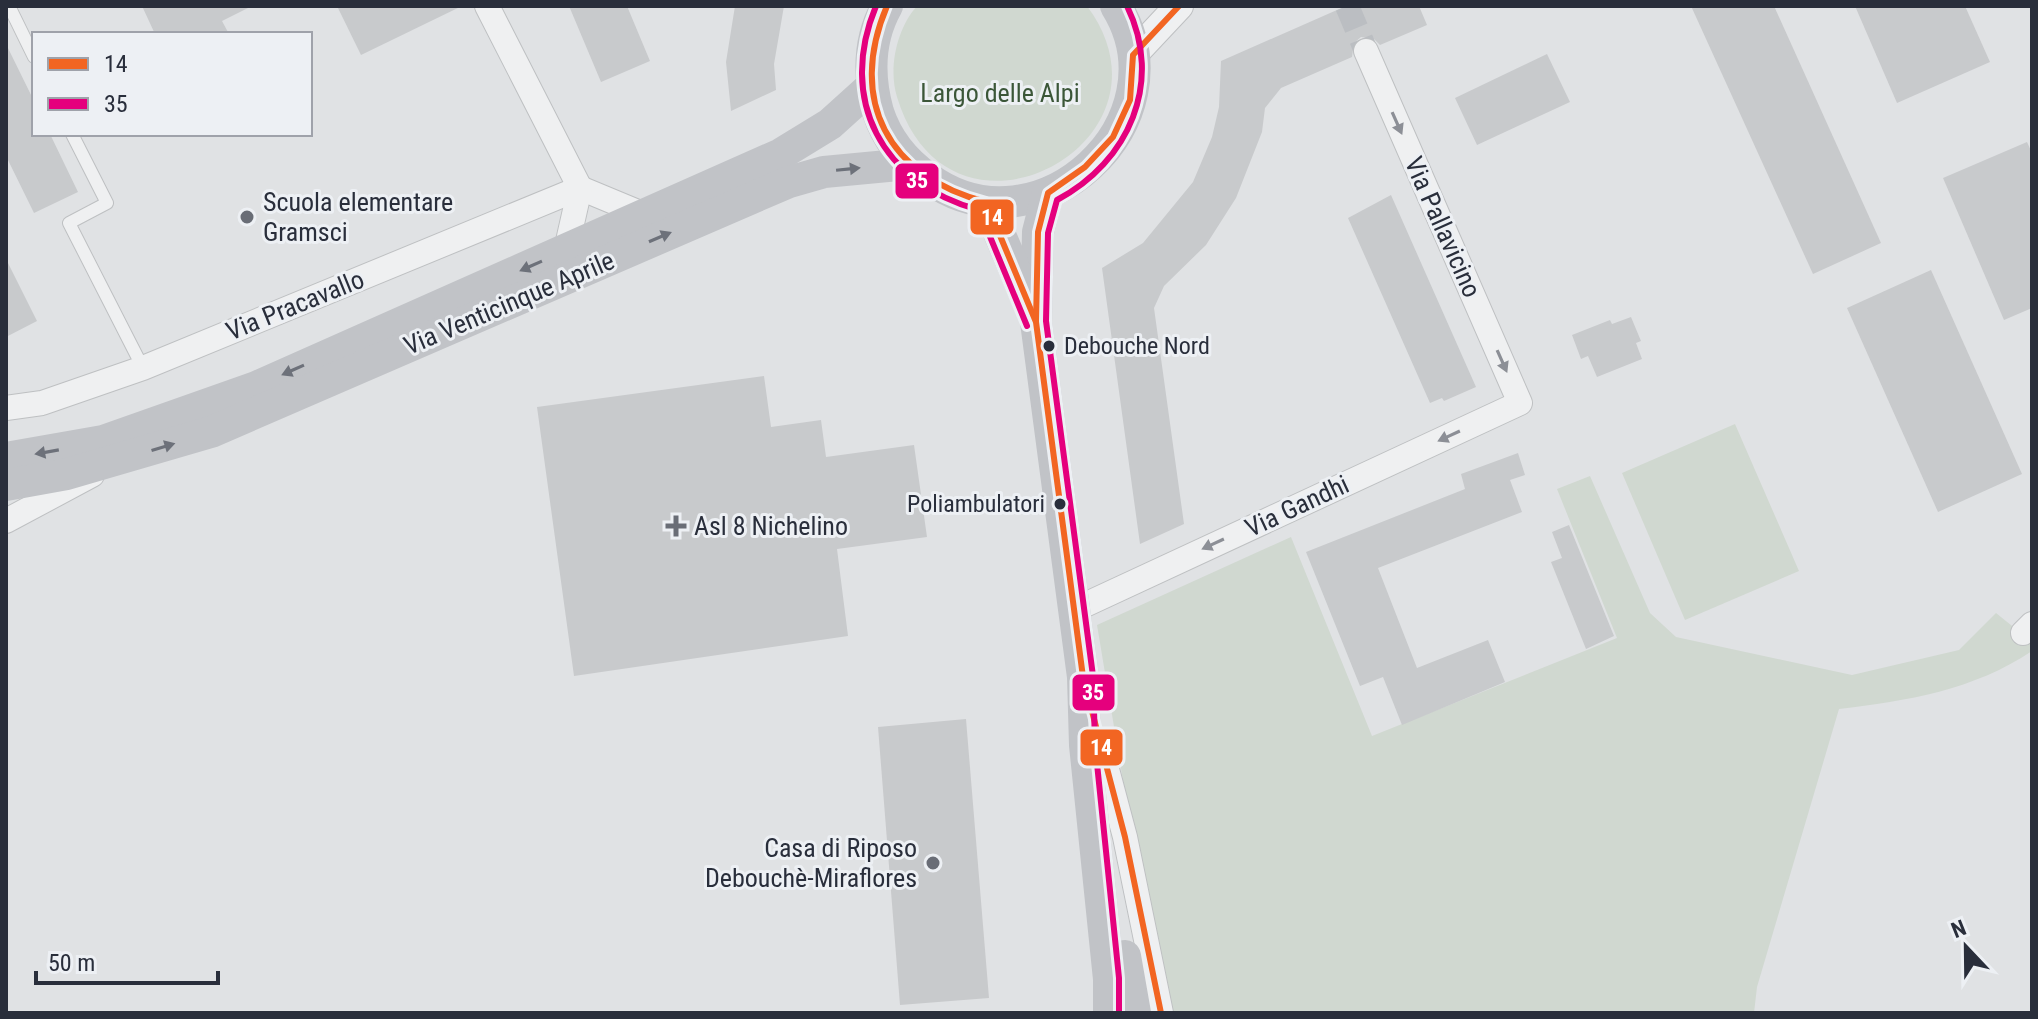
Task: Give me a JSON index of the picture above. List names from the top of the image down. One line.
{"streets":{"main road":["Via Venticinque Aprile"],"street":["Via Pallavicino","Via Pracavallo","Via Gandhi"]},"crossings":[["Via Pallavicino","Via Gandhi"],["Via Venticinque Aprile","Via Pracavallo"]],"one_way":["Via Pallavicino","Via Gandhi"],"parks":["Largo delle Alpi"],"places":{"other":["Scuola elementare Gramsci","Debouche Nord","Poliambulatori","Casa di Riposo Debouchè-Miraflores"],"health":["Asl 8 Nichelino"]},"lines":["transit line 14","transit line 35"],"legend":["14","35"],"scale_bar":"50 m","north":"top"}
